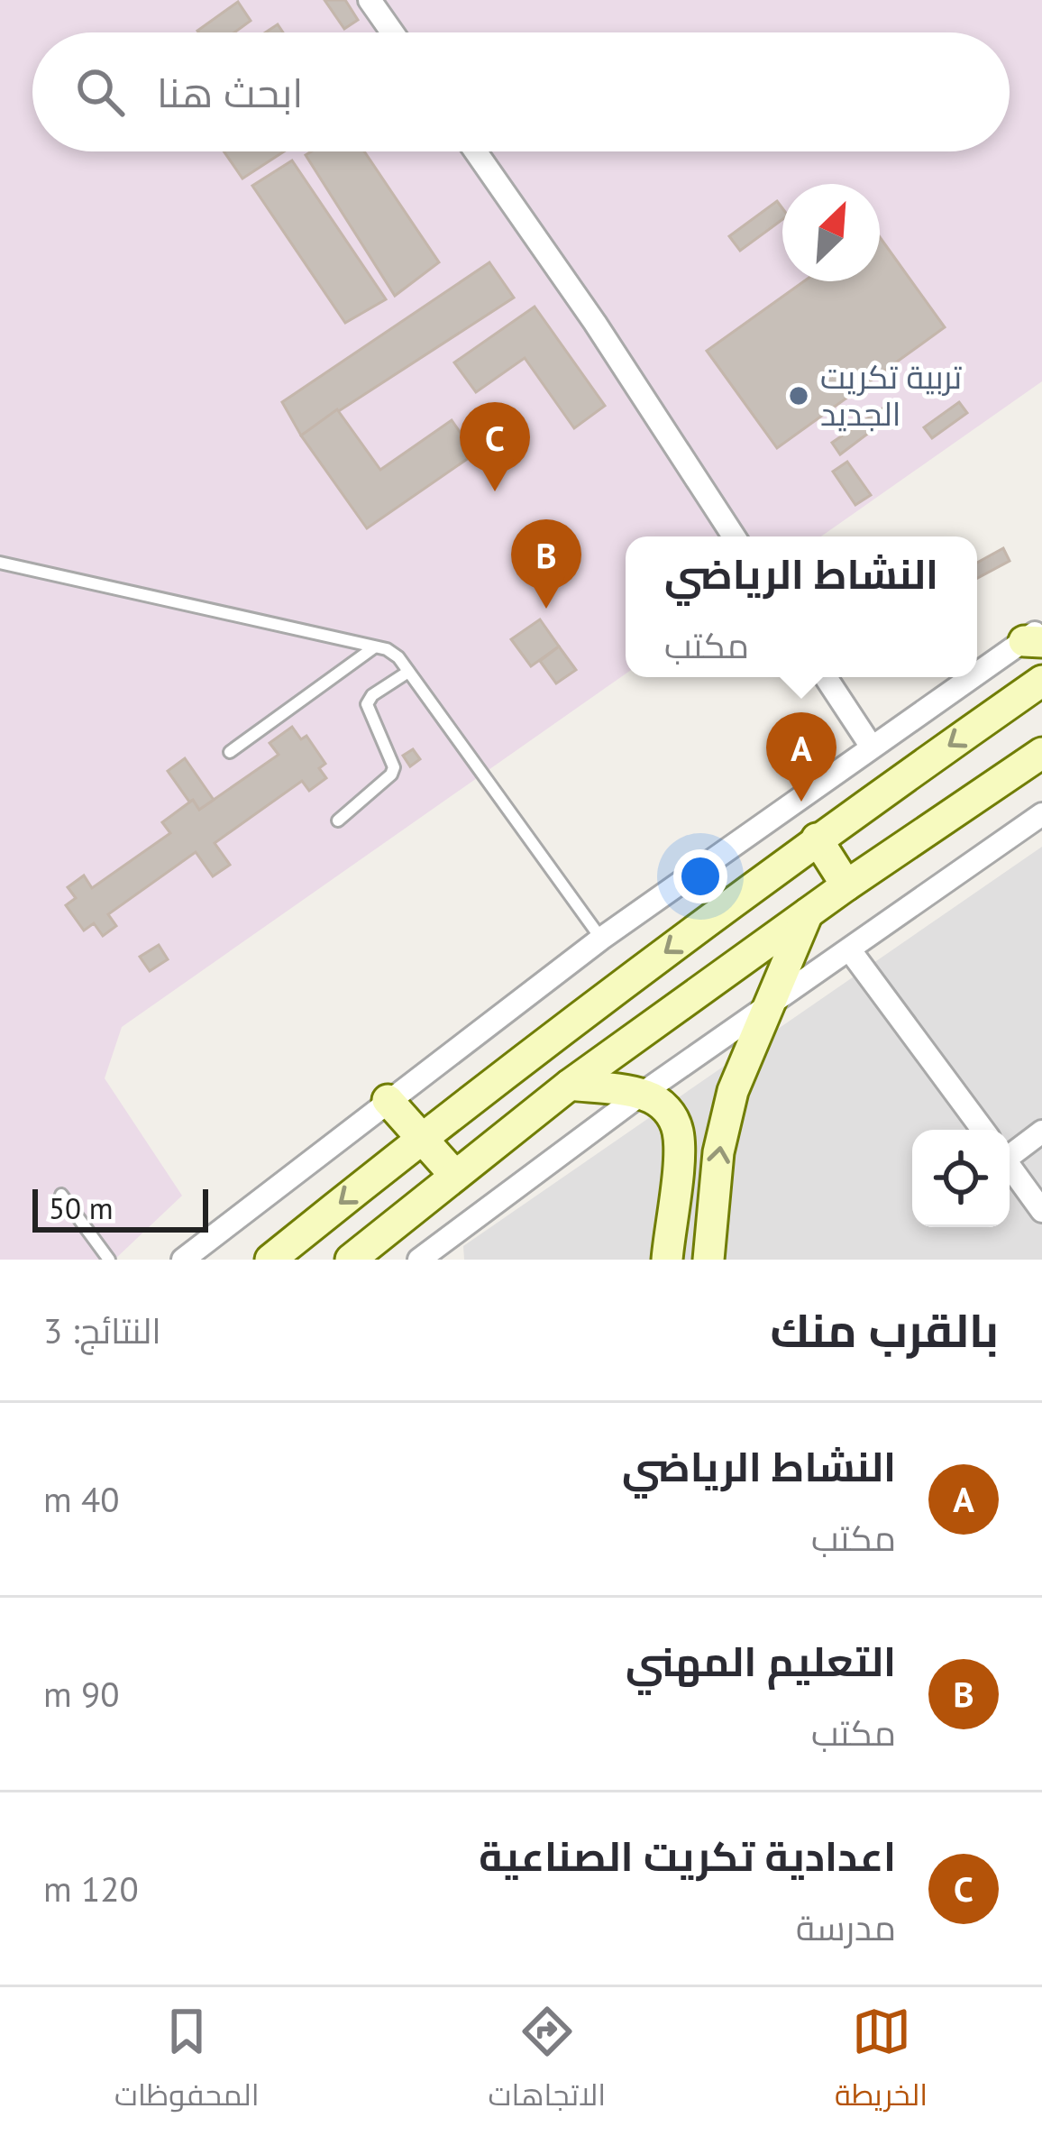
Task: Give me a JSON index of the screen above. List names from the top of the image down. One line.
{"places":["تربية تكريت الجديد"],"scale_bar":"50 m","north":"top right","page":{"search":"ابحث هنا","pins":["C","B","A"],"popup":["النشاط الرياضي","مكتب"],"scale":"50 m","heading":["بالقرب منك","النتائج: 3"],"list":[{"mark":"A","name":"النشاط الرياضي","note":"مكتب","value":"40 m"},{"mark":"B","name":"التعليم المهني","note":"مكتب","value":"90 m"},{"mark":"C","name":"اعدادية تكريت الصناعية","note":"مدرسة","value":"120 m"}],"nav":["الخريطة","الاتجاهات","المحفوظات"]}}
